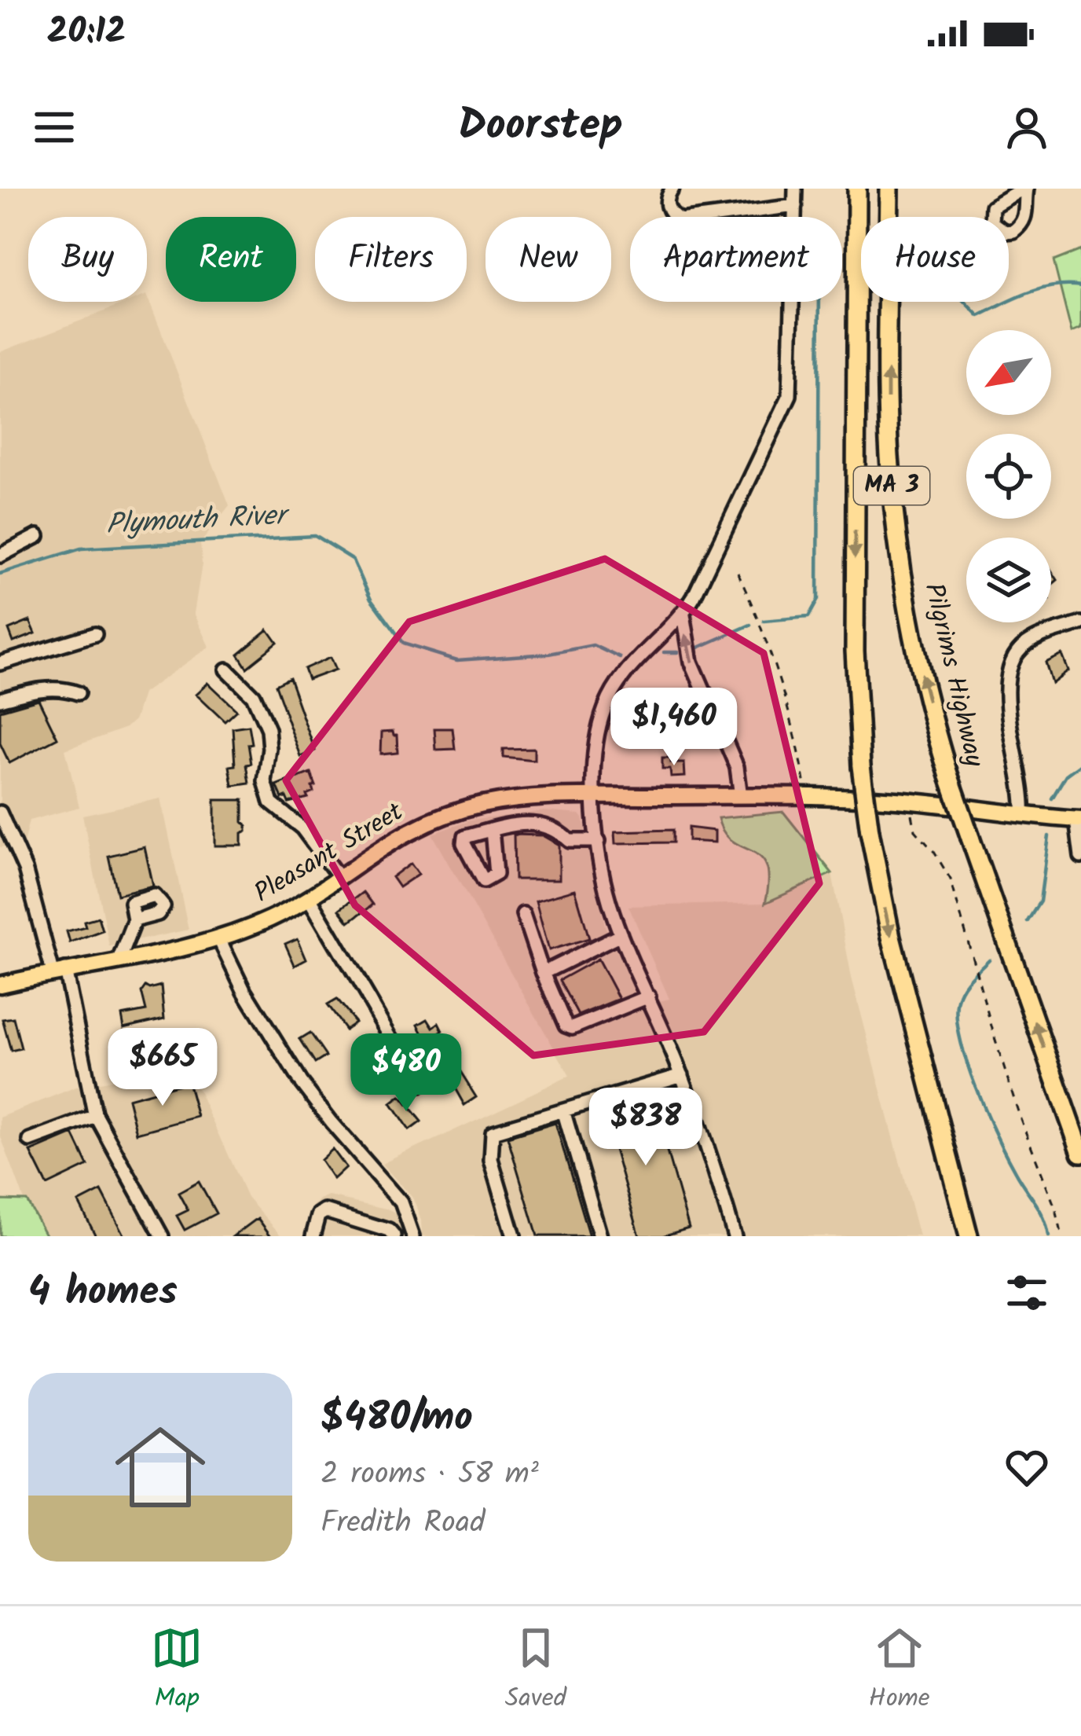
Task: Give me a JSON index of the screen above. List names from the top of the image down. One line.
{"streets":{"highway":["MA 3","Pilgrims Highway"],"main road":["Pleasant Street"]},"water":["Plymouth River"],"north":"bottom left","page":{"status":"20:12","header":"Doorstep","chip":["Buy","Rent","Filters","New","Apartment","House"],"price":["$1,460","$665","$480","$838"],"heading":"4 homes","list":[{"name":"$480/mo","note":"2 rooms · 58 m² · Fredith Road"}],"tabs":["Map","Saved","Home"]}}
